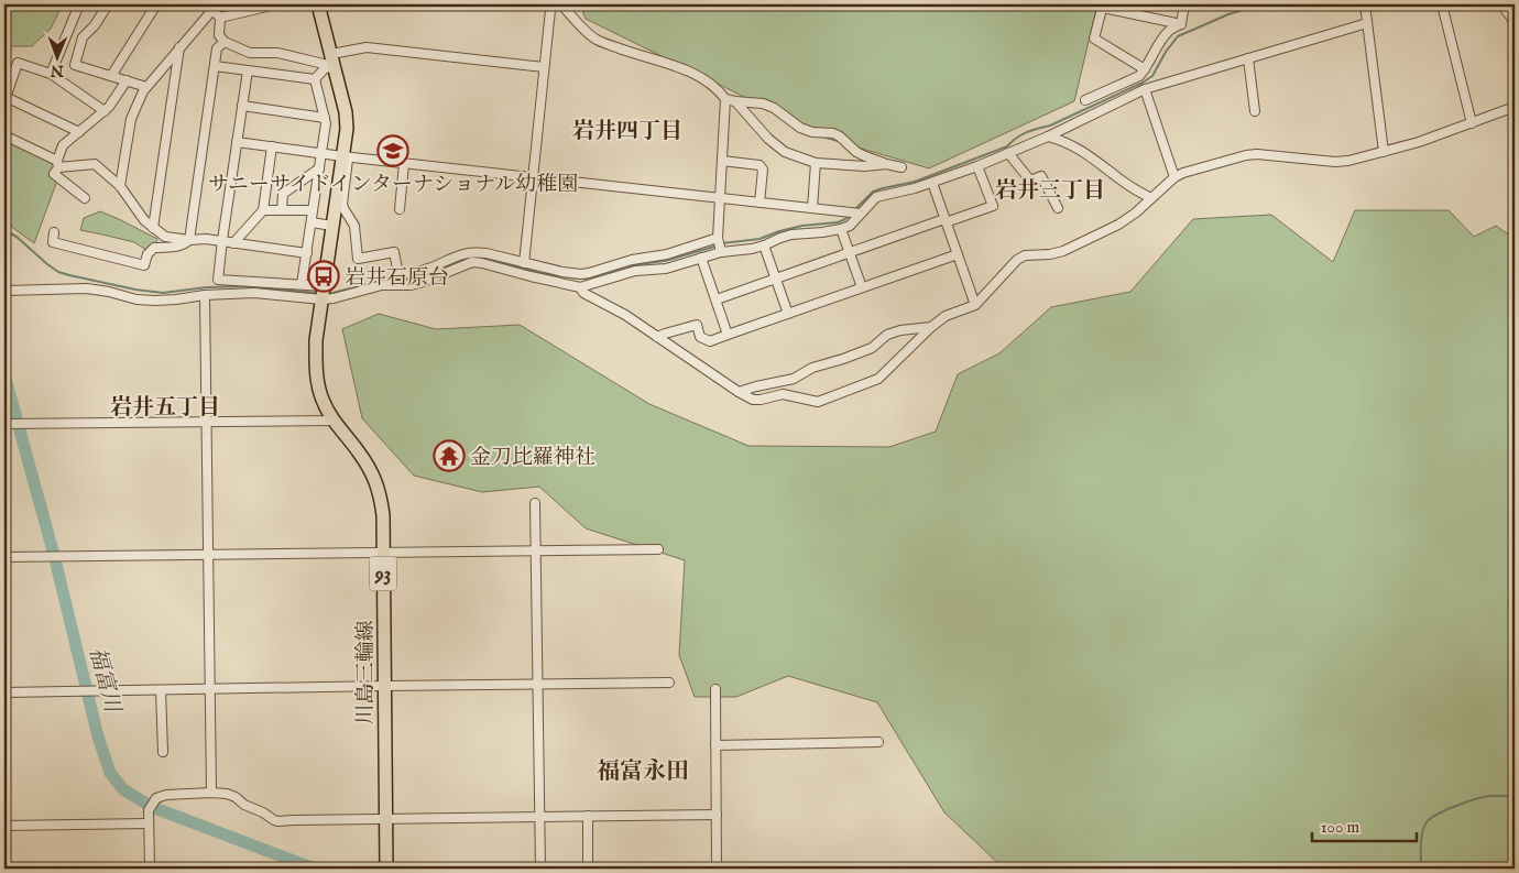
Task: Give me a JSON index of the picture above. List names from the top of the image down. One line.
{"streets":{"main road":["93","川島三輪線"]},"districts":["岩井四丁目","岩井三丁目","岩井五丁目","福富永田"],"water":["福富川"],"places":{"school or university":["サニーサイドインターナショナル幼稚園"],"bus stop":["岩井石原台"],"temple":["金刀比羅神社"]},"scale_bar":"100 m","north":"bottom"}
